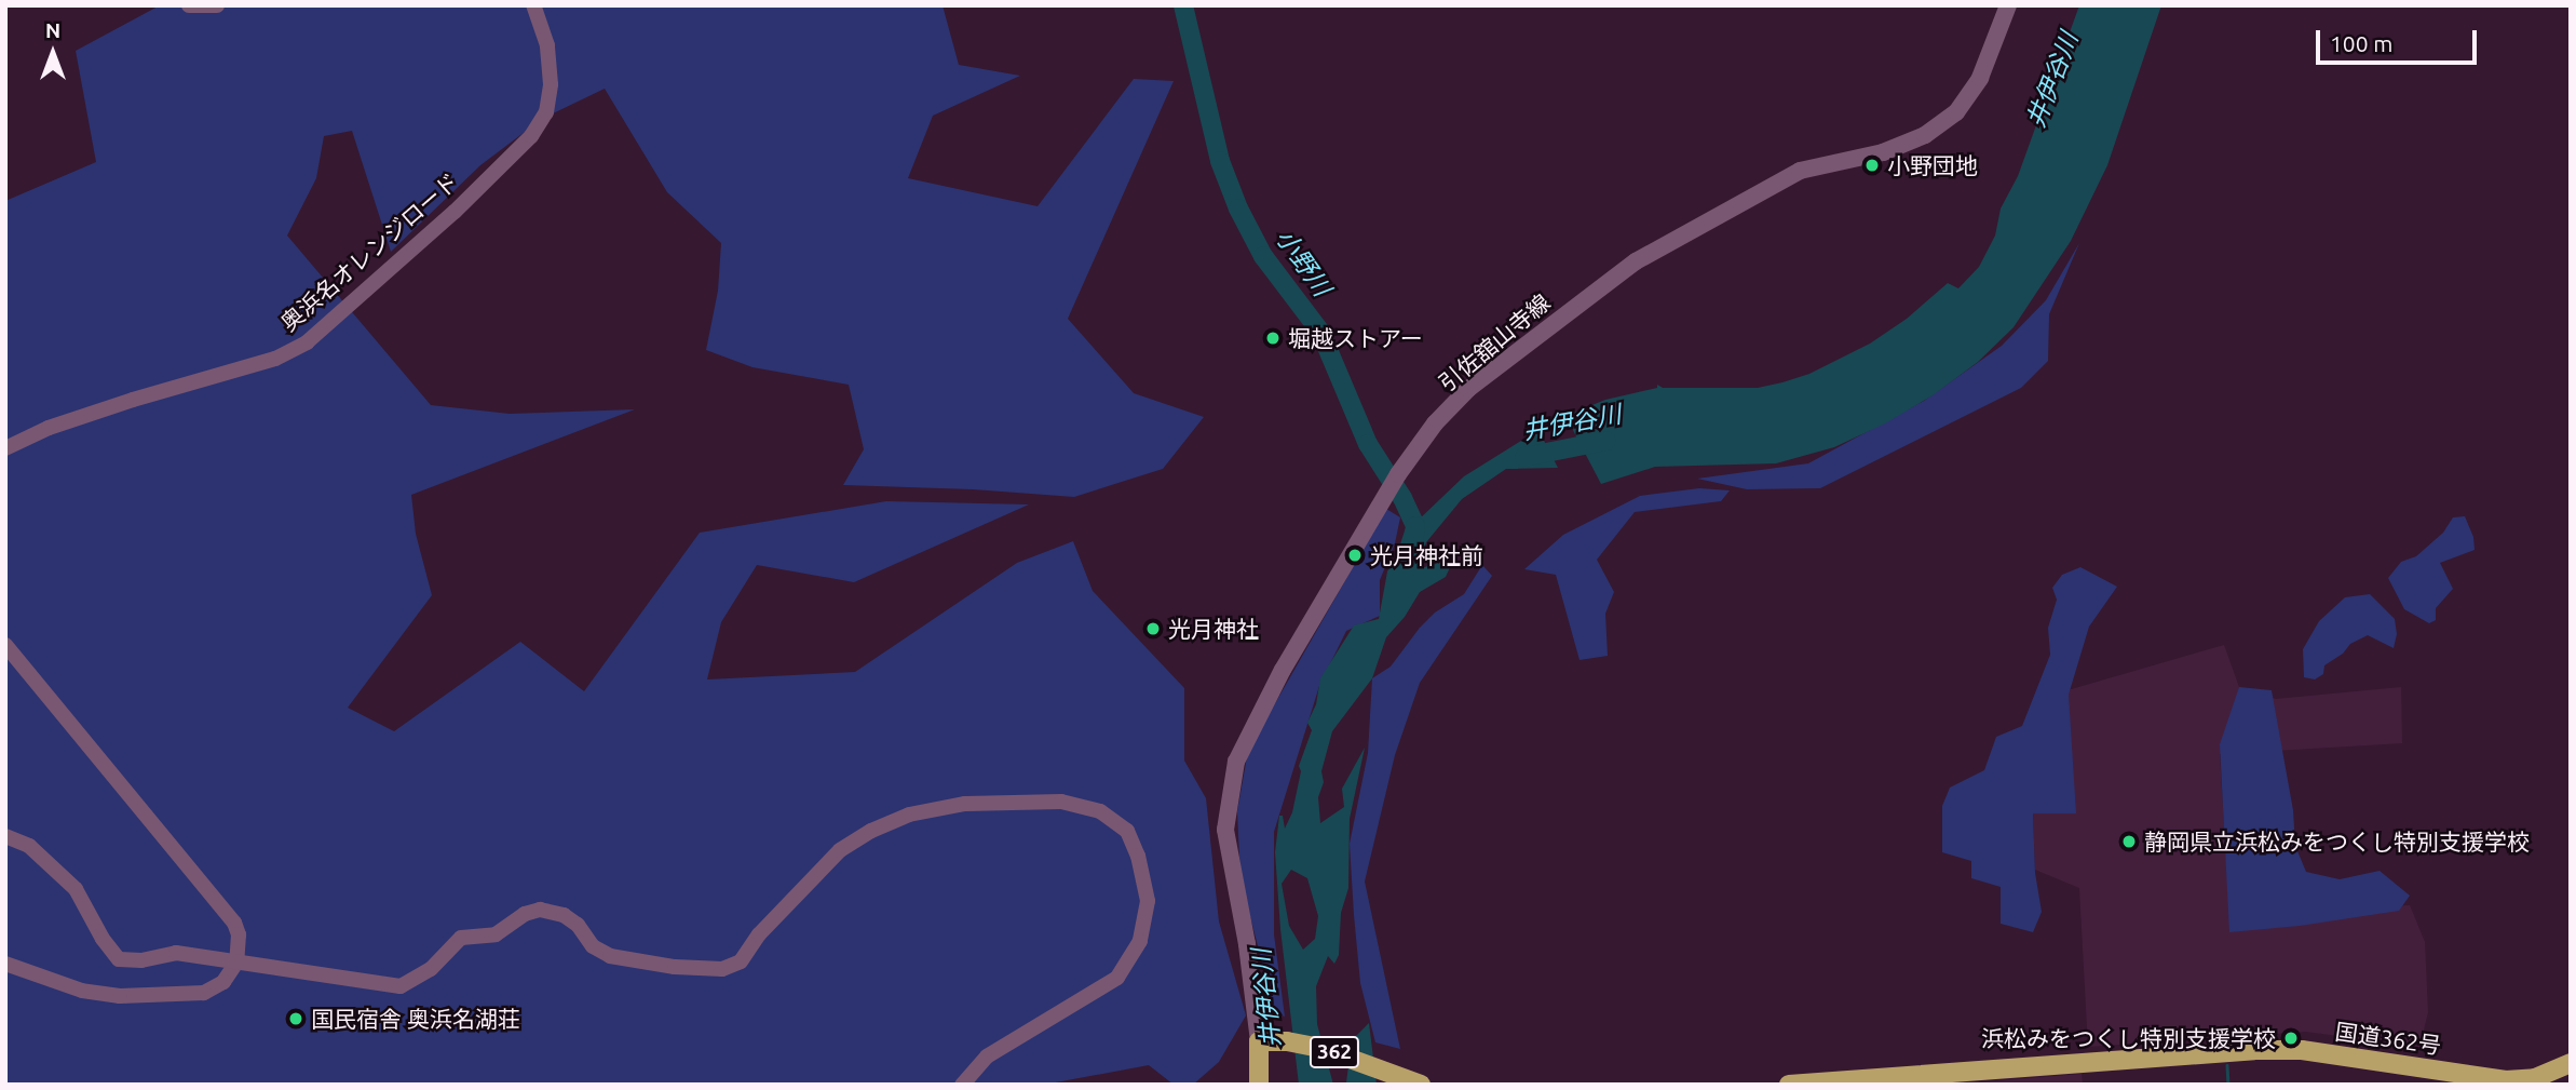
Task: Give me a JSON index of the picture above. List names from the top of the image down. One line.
{"streets":{"highway":["国道362号","362"],"main road":["引佐舘山寺線"],"street":["奥浜名オレンジロード"]},"crossings":[["引佐舘山寺線","362"]],"water":["井伊谷川","小野川"],"places":["小野団地","堀越ストアー","光月神社前","光月神社","静岡県立浜松みをつくし特別支援学校","国民宿舎 奥浜名湖荘","浜松みをつくし特別支援学校"],"scale_bar":"100 m","north":"top"}
